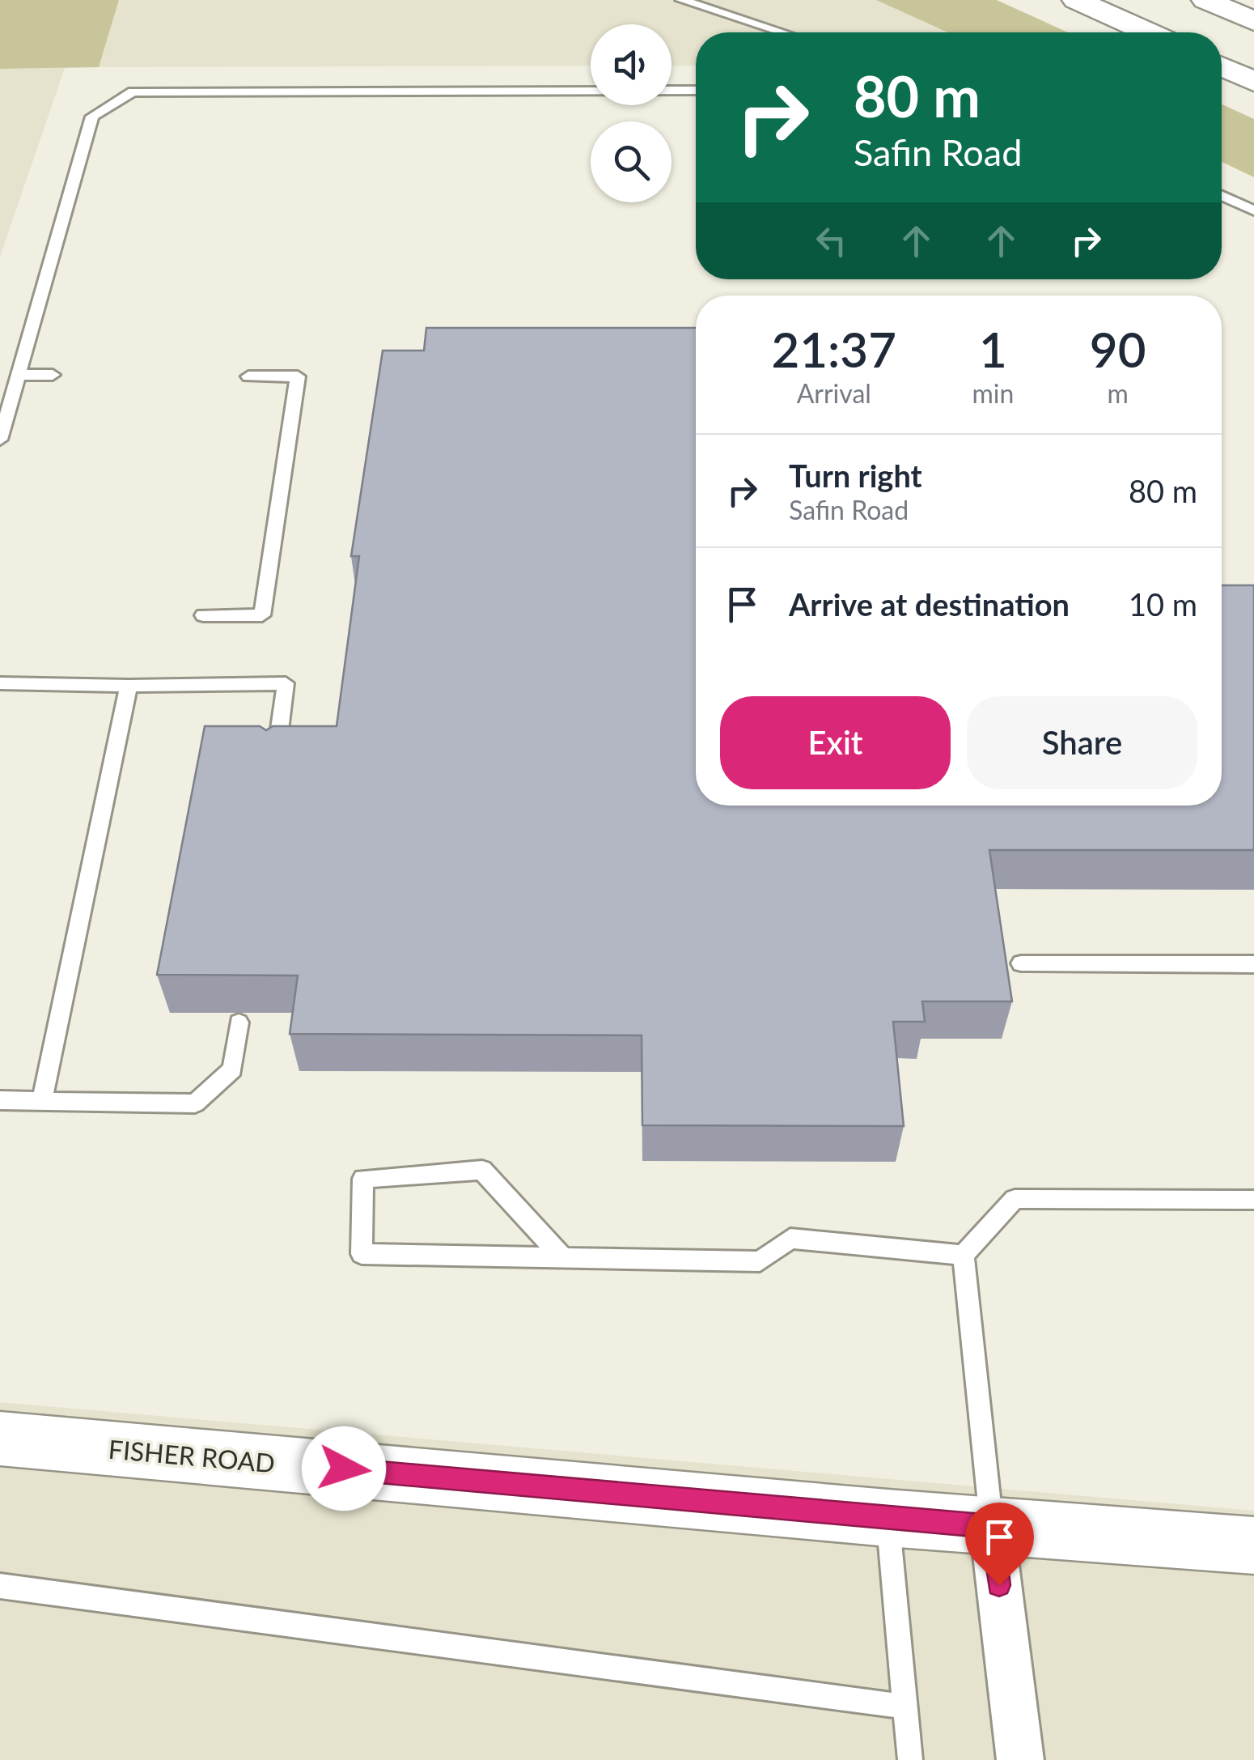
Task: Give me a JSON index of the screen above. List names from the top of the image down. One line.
{"streets":{"main road":["FISHER ROAD"]},"page":{"turn":["80 m","Safin Road"],"eta":["21:37","Arrival","1","min","90","m"],"list":[{"name":"Turn right","note":"Safin Road","value":"80 m"},{"name":"Arrive at destination","value":"10 m"}],"buttons":["Exit","Share"]}}
